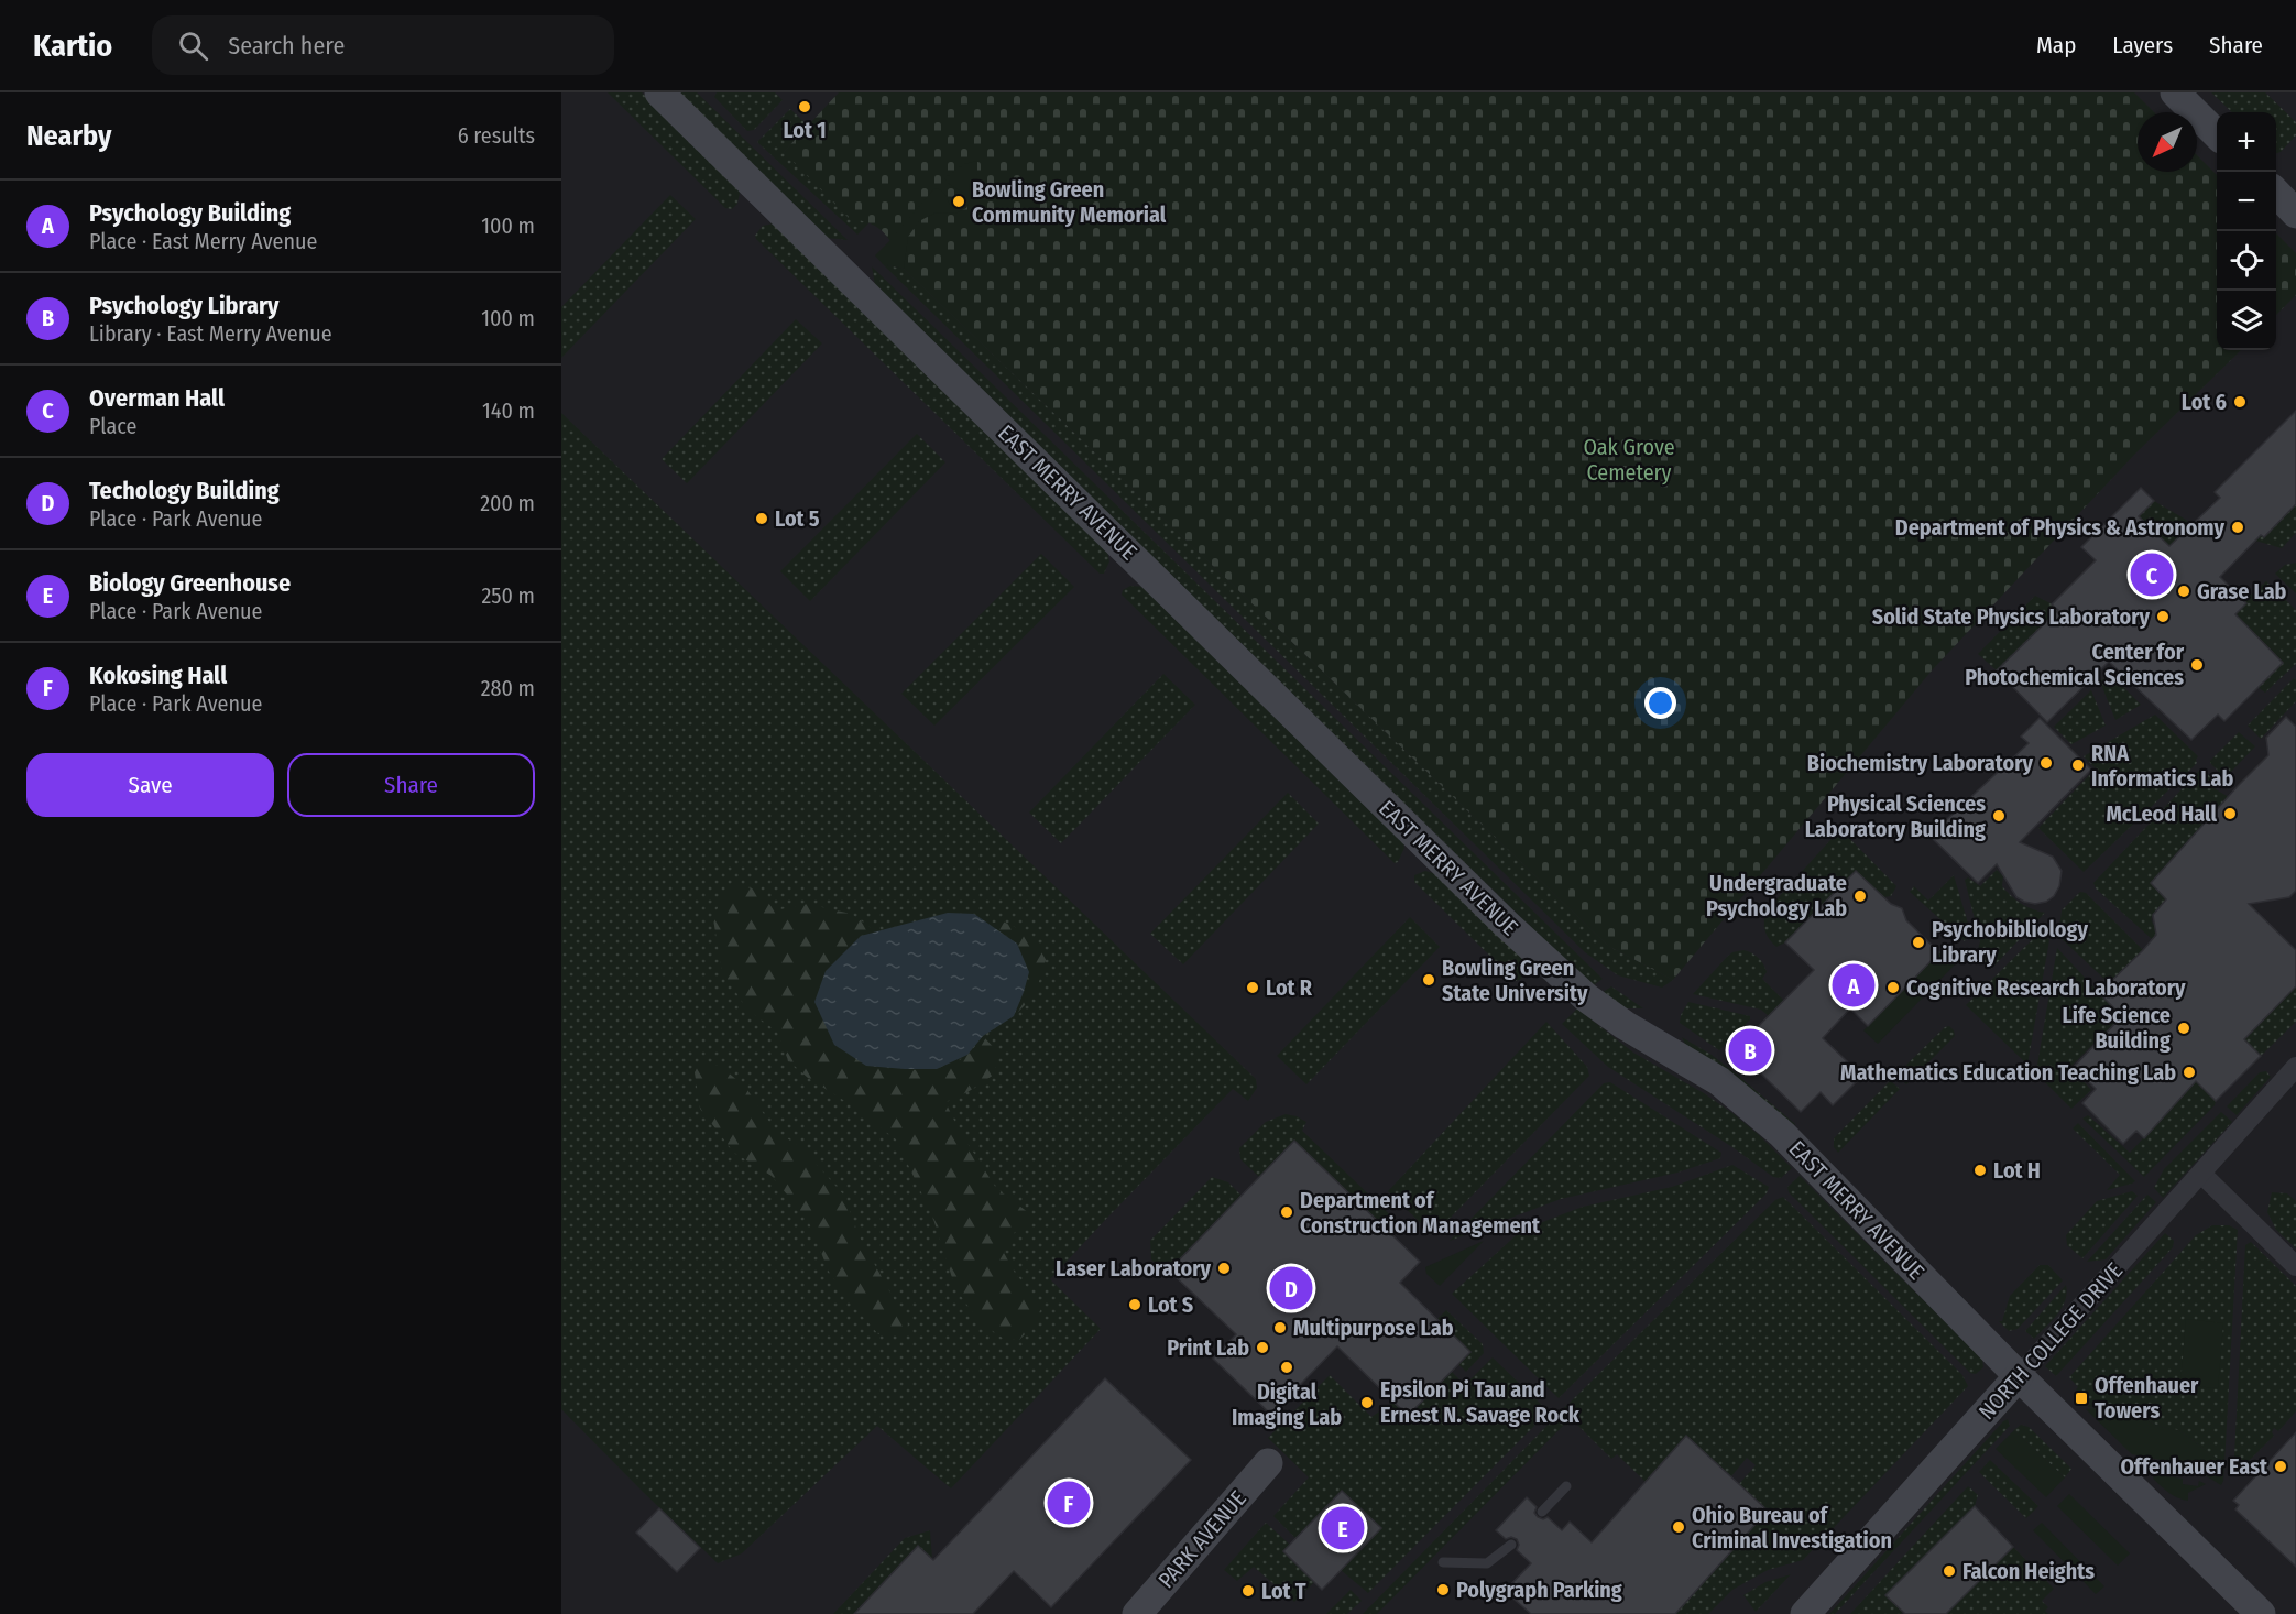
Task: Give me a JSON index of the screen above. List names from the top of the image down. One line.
{"streets":{"street":["EAST MERRY AVENUE","NORTH COLLEGE DRIVE","PARK AVENUE"]},"crossings":[["EAST MERRY AVENUE","NORTH COLLEGE DRIVE"]],"parks":["Oak Grove Cemetery"],"places":{"other":["Lot 1","Bowling Green Community Memorial","Lot 6","Lot 5","Department of Physics & Astronomy","Grase Lab","Solid State Physics Laboratory","Center for Photochemical Sciences","Biochemistry Laboratory","RNA Informatics Lab","McLeod Hall","Physical Sciences Laboratory Building","Undergraduate Psychology Lab","Psychobibliology Library","Bowling Green State University","Lot R","Cognitive Research Laboratory","Life Science Building","Mathematics Education Teaching Lab","Lot H","Department of Construction Management","Laser Laboratory","Lot S","Multipurpose Lab","Print Lab","Digital Imaging Lab","Epsilon Pi Tau and Ernest N. Savage Rock","Offenhauer East","Ohio Bureau of Criminal Investigation","Falcon Heights","Polygraph Parking","Lot T"],"transit":["Offenhauer Towers"]},"north":"bottom left","page":{"header":"Kartio","search":"Search here","nav":["Map","Layers","Share"],"heading":["Nearby","6 results"],"map_buttons":["+","−"],"list":[{"mark":"A","name":"Psychology Building","note":"Place · East Merry Avenue","value":"100 m"},{"mark":"B","name":"Psychology Library","note":"Library · East Merry Avenue","value":"100 m"},{"mark":"C","name":"Overman Hall","note":"Place","value":"140 m"},{"mark":"D","name":"Techology Building","note":"Place · Park Avenue","value":"200 m"},{"mark":"E","name":"Biology Greenhouse","note":"Place · Park Avenue","value":"250 m"},{"mark":"F","name":"Kokosing Hall","note":"Place · Park Avenue","value":"280 m"}],"pins":["C","A","B","D","F","E"],"buttons":["Save","Share"]}}
